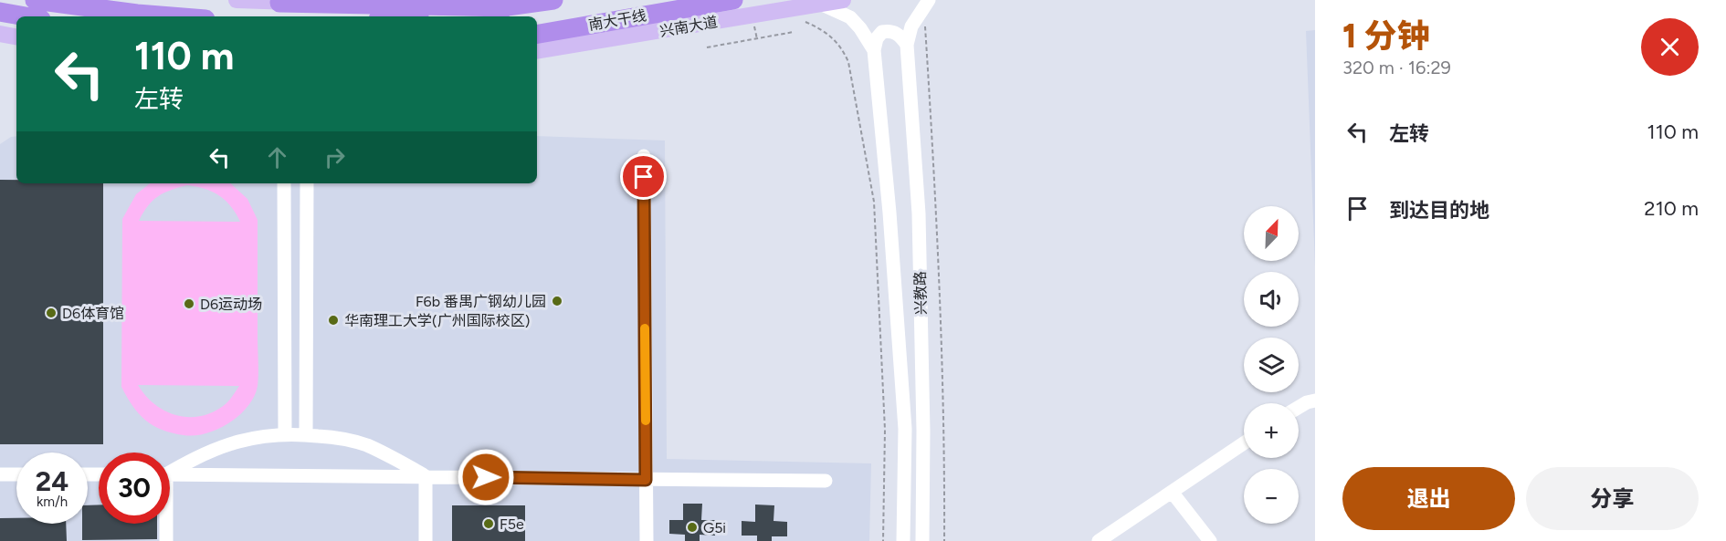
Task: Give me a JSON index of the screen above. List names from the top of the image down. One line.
{"streets":{"highway":["南大干线"],"main road":["兴南大道"],"street":["兴教路"]},"places":["F6b 番禺广钢幼儿园","D6运动场","D6体育馆","华南理工大学(广州国际校区)","F5e","G5i"],"north":"top right","page":{"heading":["1 分钟","320 m · 16:29"],"turn":["110 m","左转"],"list":[{"name":"左转","value":"110 m"},{"name":"到达目的地","value":"210 m"}],"map_buttons":["+","−"],"speed":"24 km/h","limit":"30","buttons":["退出","分享"]}}
